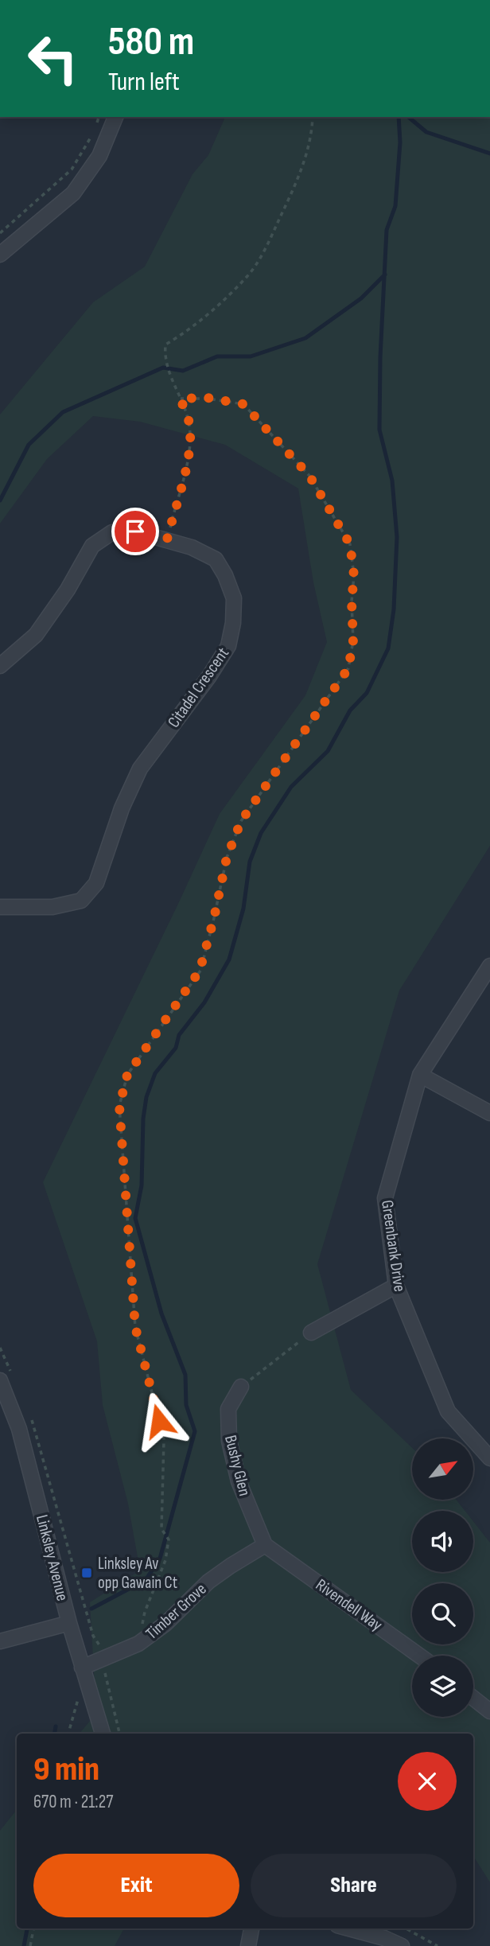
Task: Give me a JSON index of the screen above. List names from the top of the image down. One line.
{"streets":{"street":["Citadel Crescent","Greenbank Drive","Bushy Glen","Linksley Avenue","Rivendell Way","Timber Grove"]},"crossings":[["Bushy Glen","Rivendell Way"],["Bushy Glen","Timber Grove"],["Linksley Avenue","Timber Grove"],["Rivendell Way","Timber Grove"]],"places":{"transit":["Linksley Av opp Gawain Ct"]},"north":"top right","page":{"turn":["580 m","Turn left"],"heading":["9 min","670 m · 21:27"],"buttons":["Exit","Share"]}}
